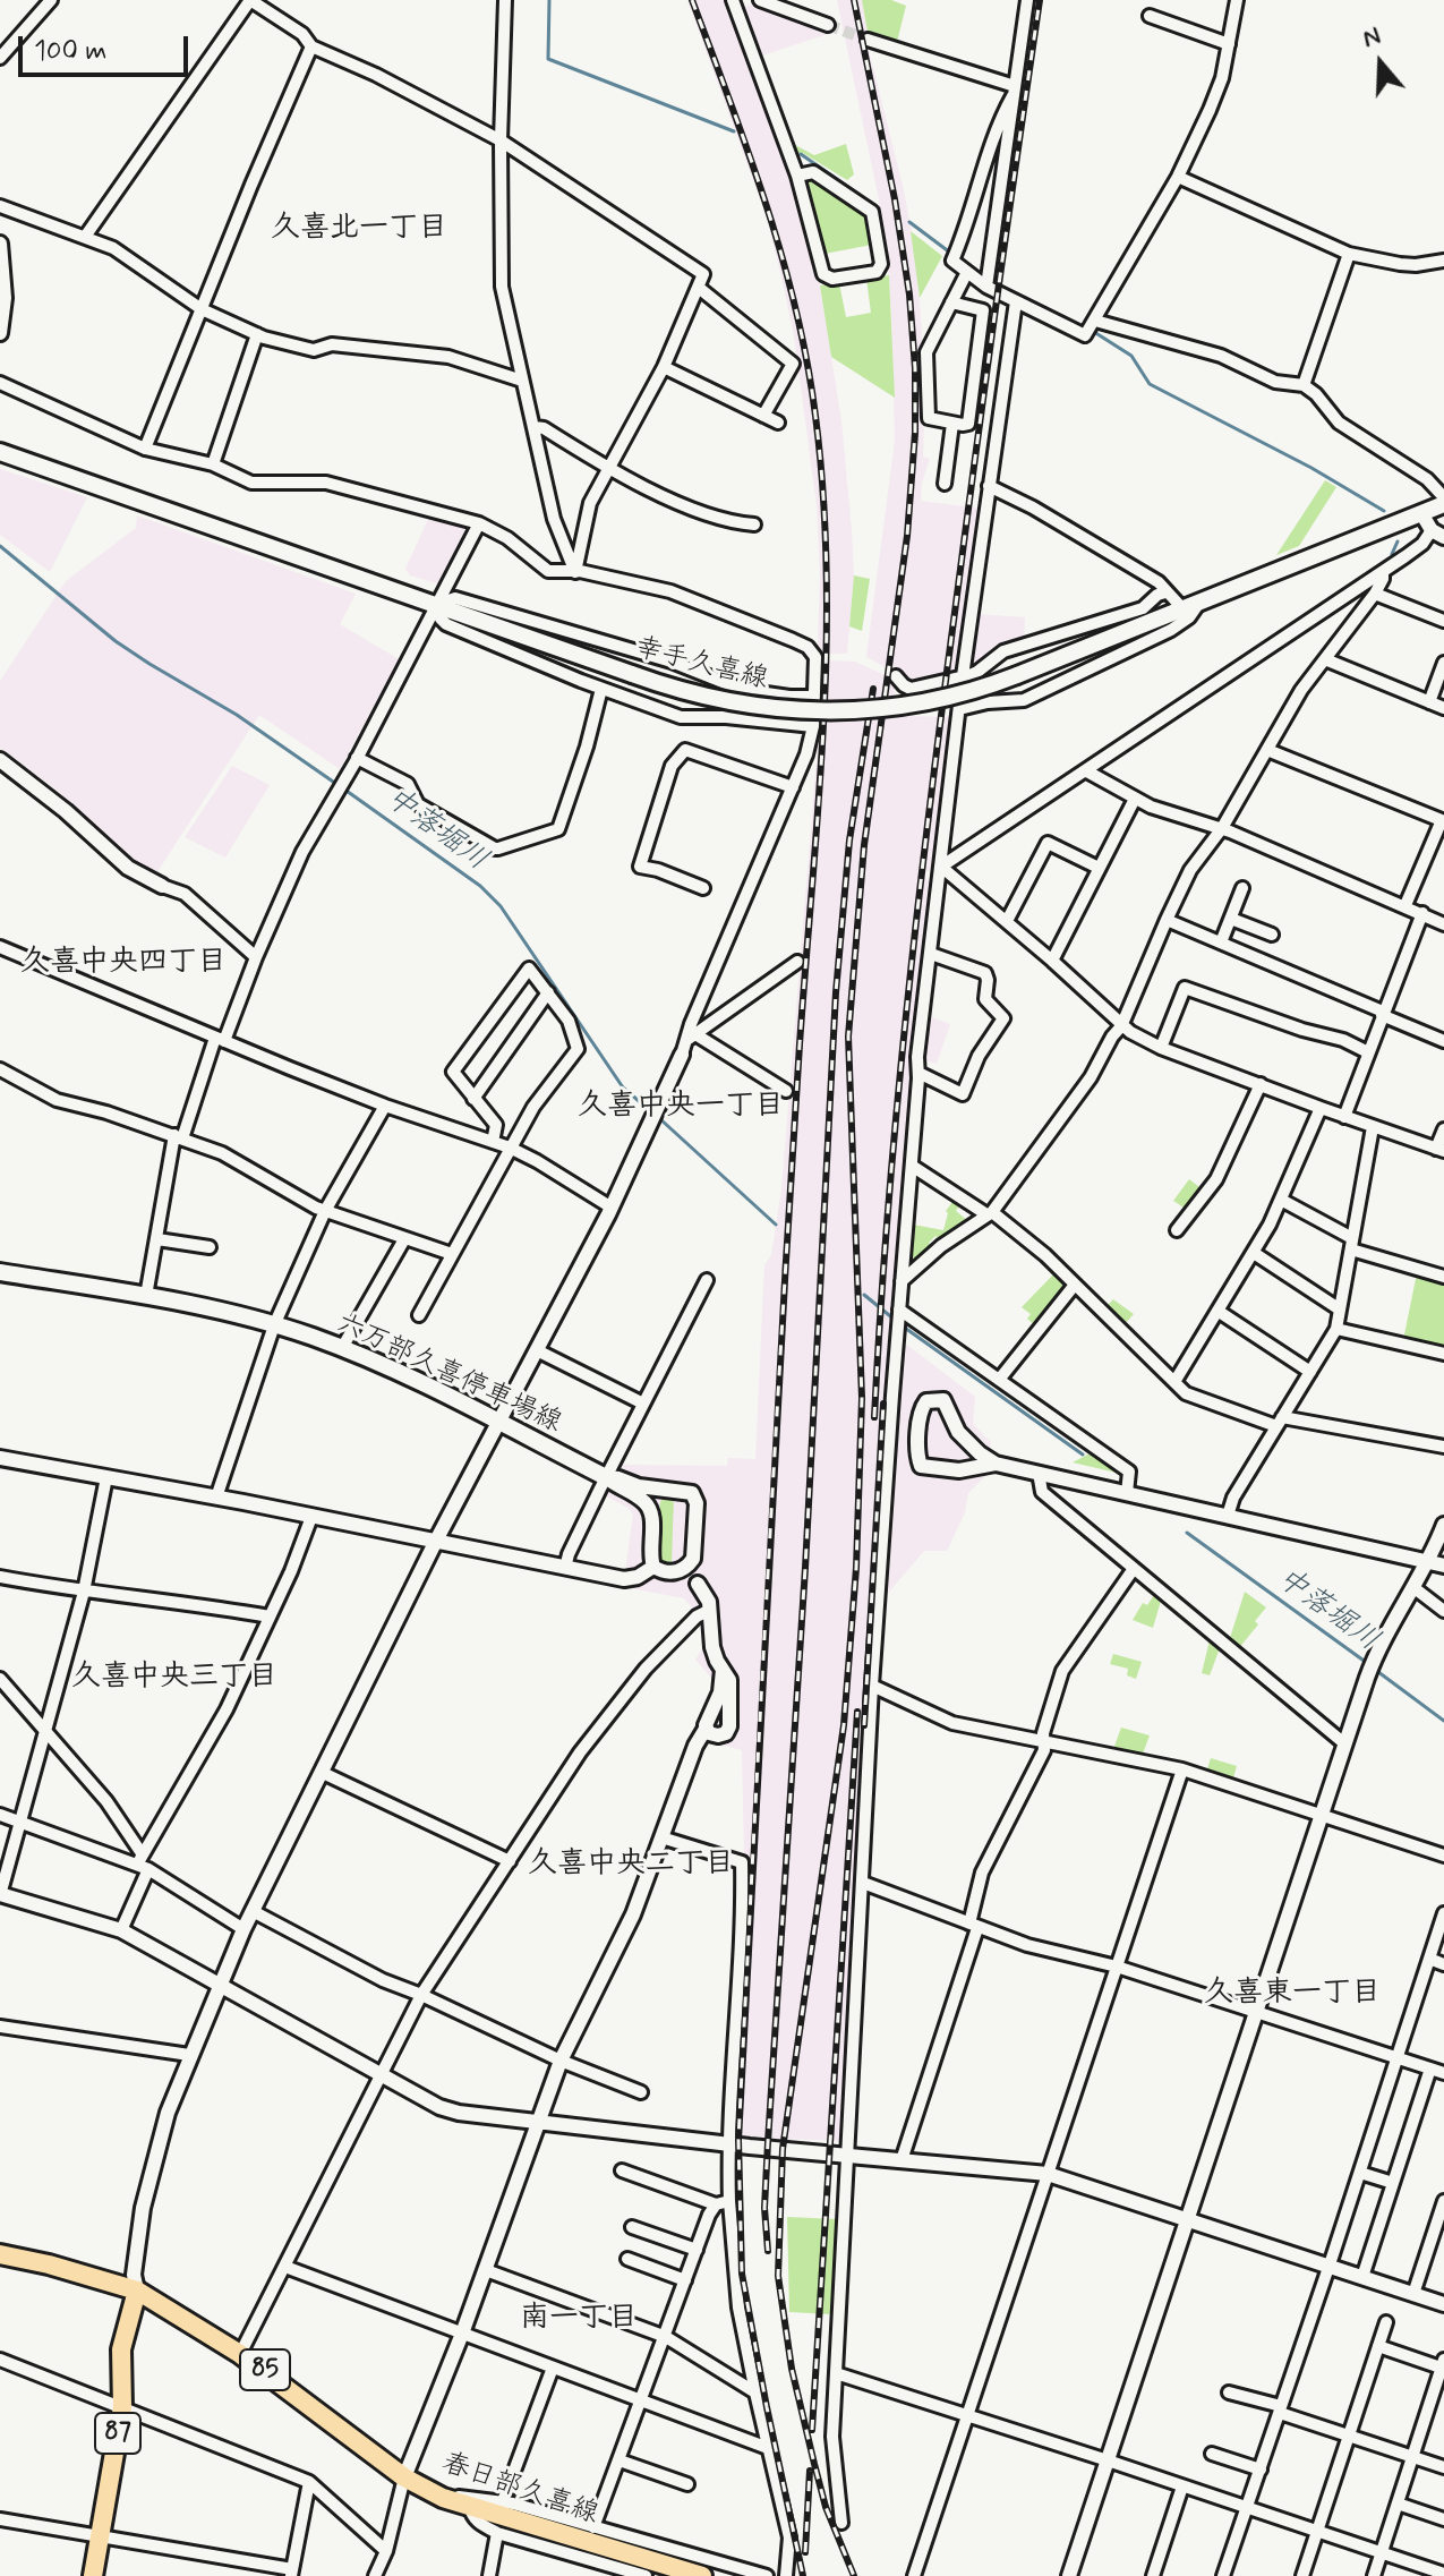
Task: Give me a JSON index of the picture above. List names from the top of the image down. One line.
{"streets":{"main road":["幸手久喜線","六万部久喜停車場線","85","87","春日部久喜線"]},"crossings":[["87","春日部久喜線"]],"districts":["久喜北一丁目","久喜中央四丁目","久喜中央一丁目","久喜中央三丁目","久喜中央二丁目","久喜東一丁目","南一丁目"],"water":["中落堀川"],"scale_bar":"100 m","north":"top"}
